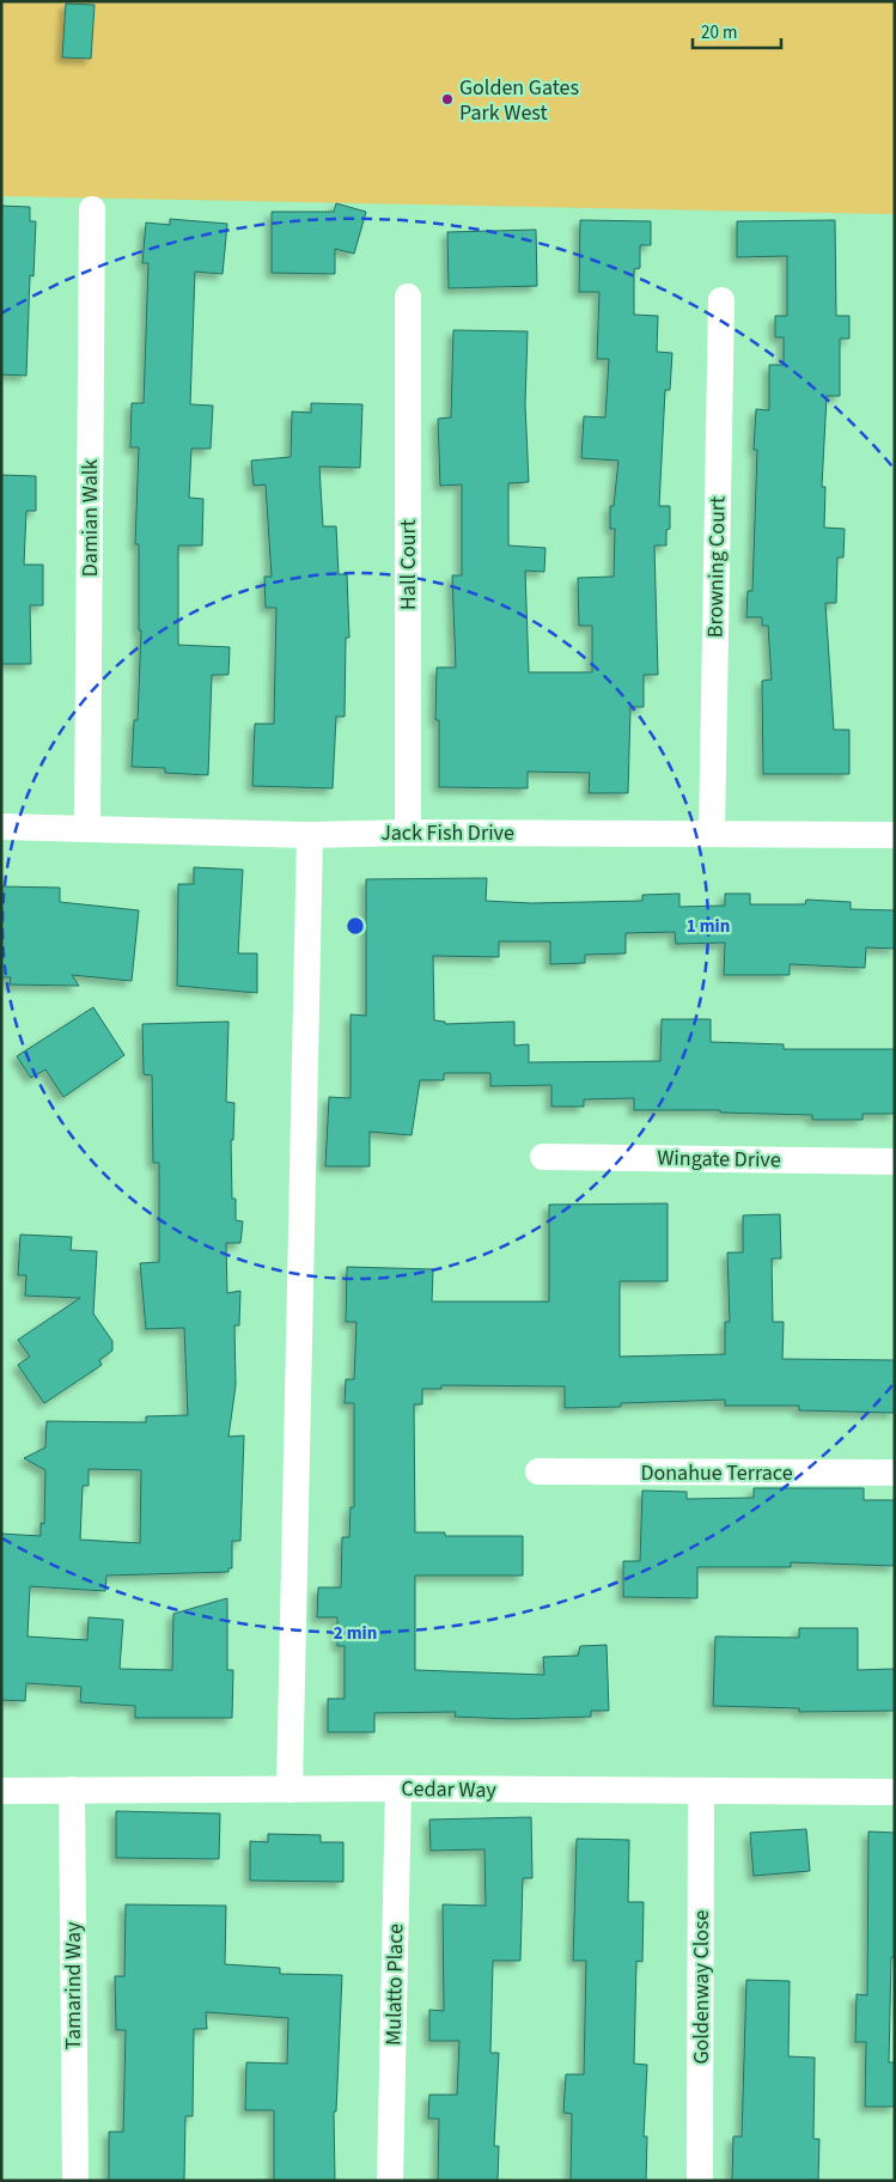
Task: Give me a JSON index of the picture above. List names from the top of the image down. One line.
{"streets":{"street":["Damian Walk","Hall Court","Browning Court","Jack Fish Drive","Wingate Drive","Donahue Terrace","Cedar Way","Mulatto Place","Tamarind Way","Goldenway Close"]},"crossings":[["Damian Walk","Jack Fish Drive"],["Hall Court","Jack Fish Drive"],["Browning Court","Jack Fish Drive"],["Cedar Way","Mulatto Place"],["Cedar Way","Tamarind Way"],["Cedar Way","Goldenway Close"]],"places":["Golden Gates Park West"],"scale_bar":"20 m","rings":["1 min","2 min"]}
